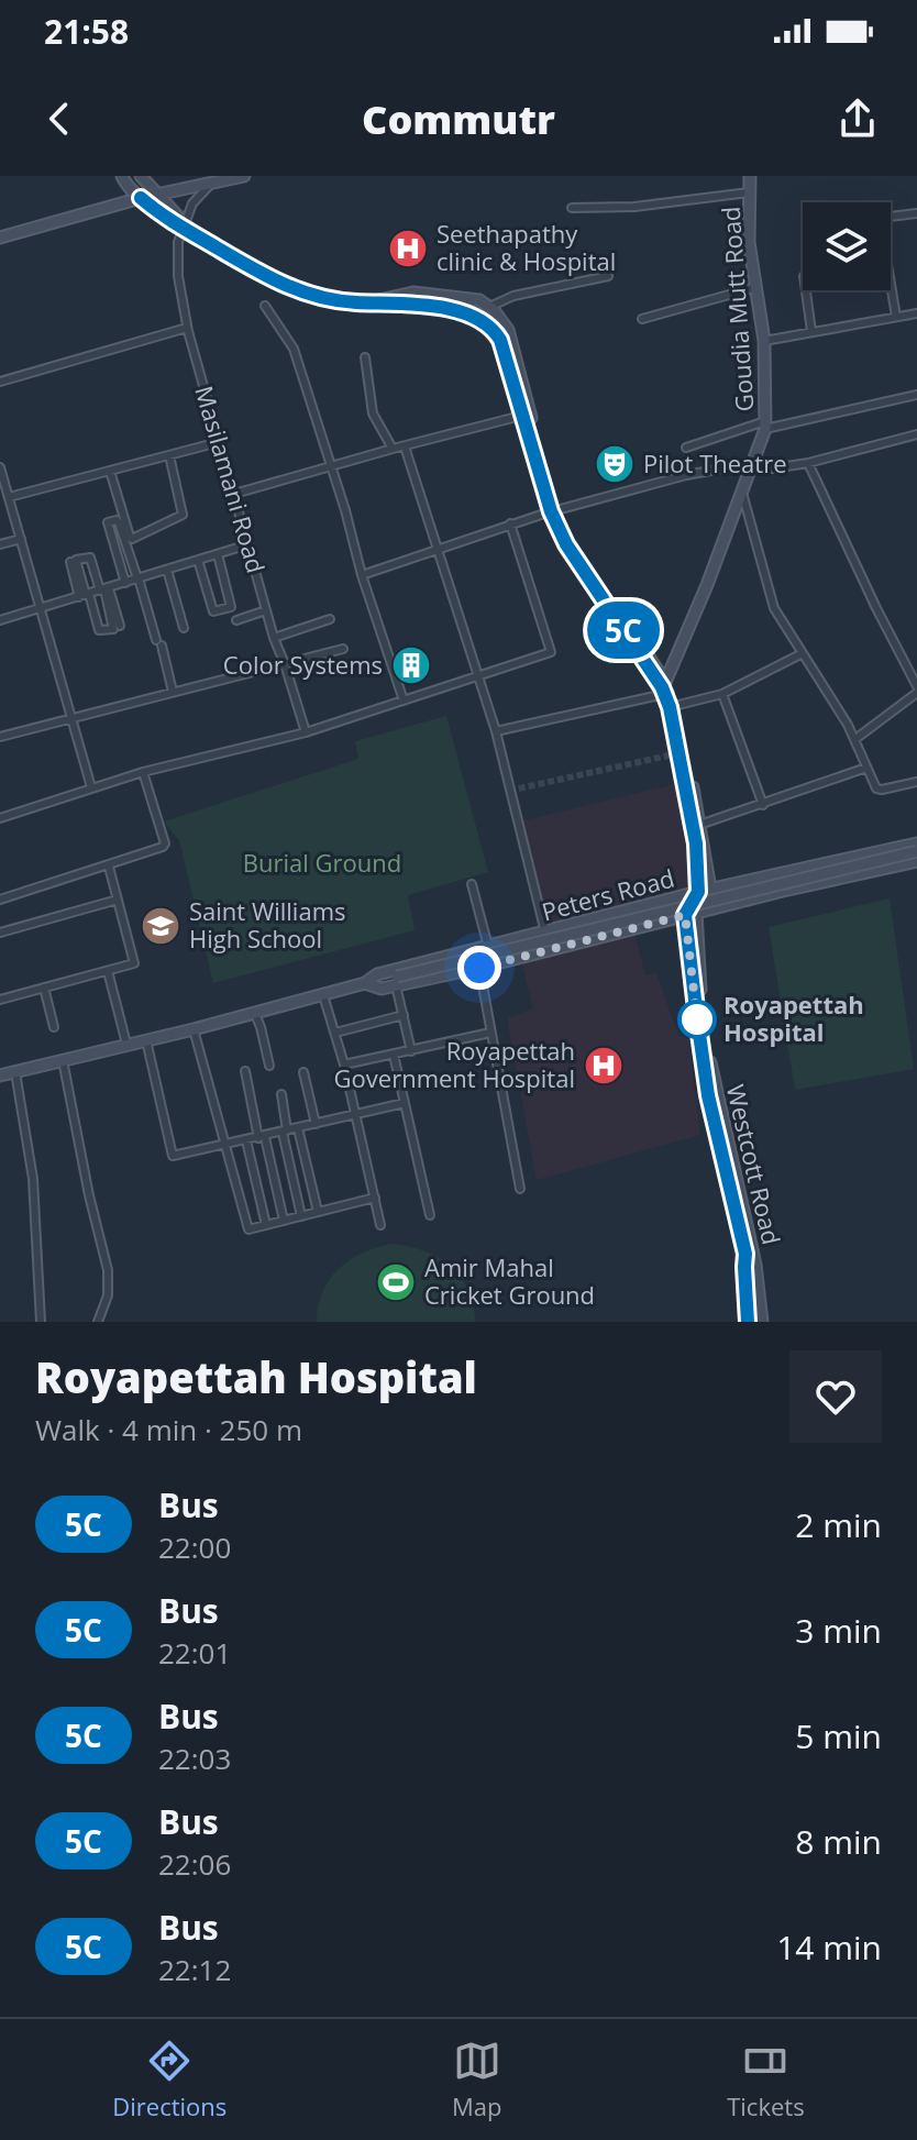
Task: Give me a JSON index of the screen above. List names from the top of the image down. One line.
{"streets":{"main road":["Goudia Mutt Road","Peters Road","Westcott Road"],"street":["Masilamani Road"]},"crossings":[["Peters Road","Westcott Road"]],"parks":["Burial Ground"],"places":{"hospital":["Seethapathy clinic & Hospital","Royapettah Government Hospital"],"theatre":["Pilot Theatre"],"building":["Color Systems"],"school or university":["Saint Williams High School"],"other":["Royapettah Hospital"],"sports":["Amir Mahal Cricket Ground"]},"lines":["bus line 5C"],"page":{"status":"21:58","header":"Commutr","on_map":"5C","heading":["Royapettah Hospital","Walk · 4 min · 250 m"],"list":[{"mark":"5C","name":"Bus","note":"22:00","value":"2 min"},{"mark":"5C","name":"Bus","note":"22:01","value":"3 min"},{"mark":"5C","name":"Bus","note":"22:03","value":"5 min"},{"mark":"5C","name":"Bus","note":"22:06","value":"8 min"},{"mark":"5C","name":"Bus","note":"22:12","value":"14 min"}],"tabs":["Directions","Map","Tickets"]}}
